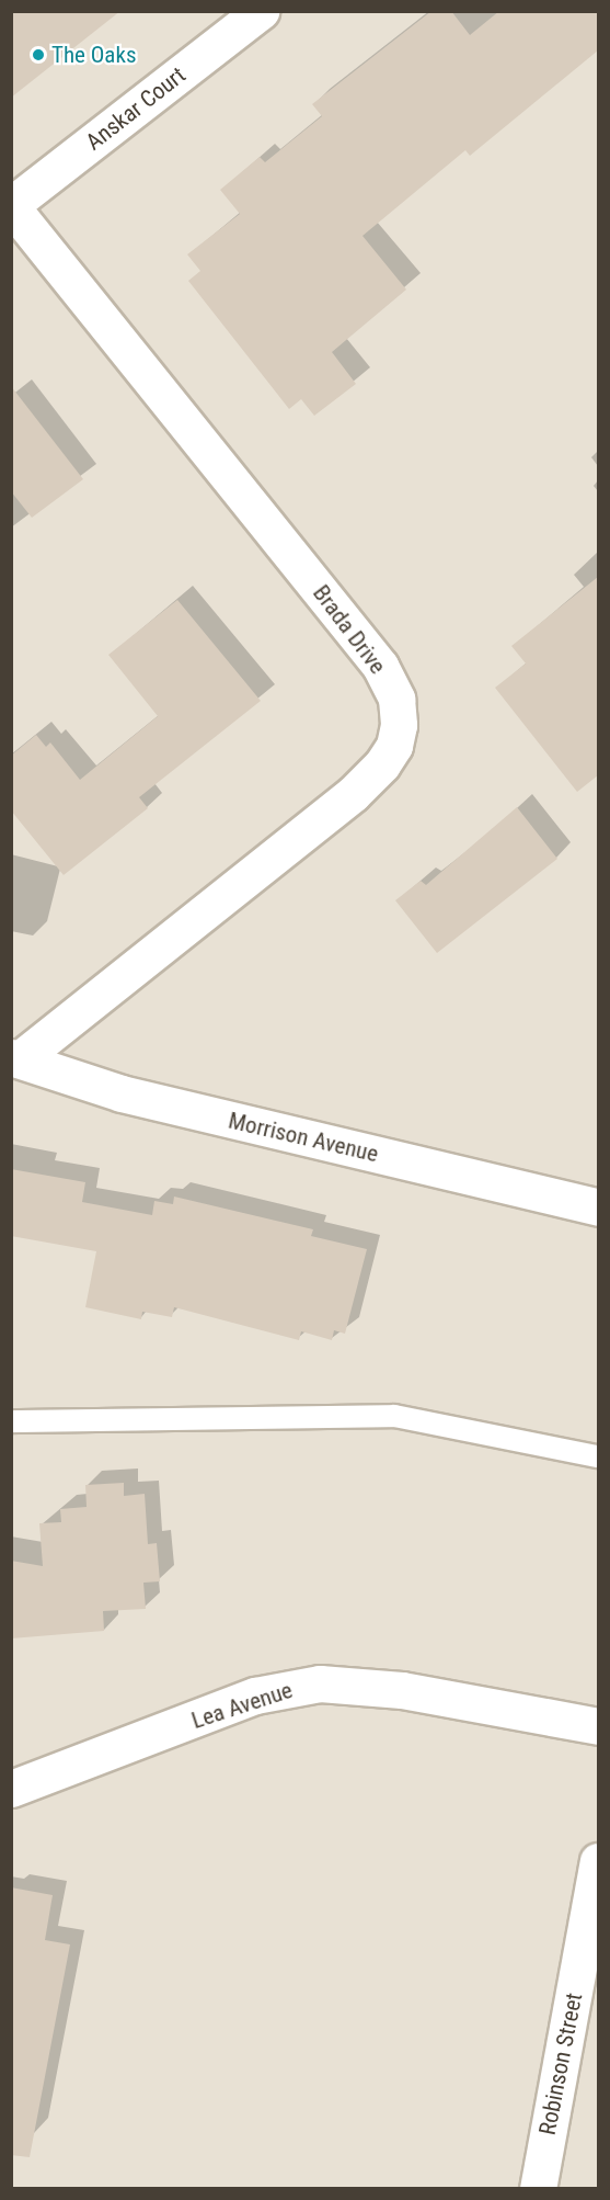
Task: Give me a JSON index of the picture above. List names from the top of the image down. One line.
{"streets":{"street":["Anskar Court","Brada Drive","Morrison Avenue","Lea Avenue","Robinson Street"]},"crossings":[["Anskar Court","Brada Drive"],["Brada Drive","Morrison Avenue"]],"places":["The Oaks"]}
